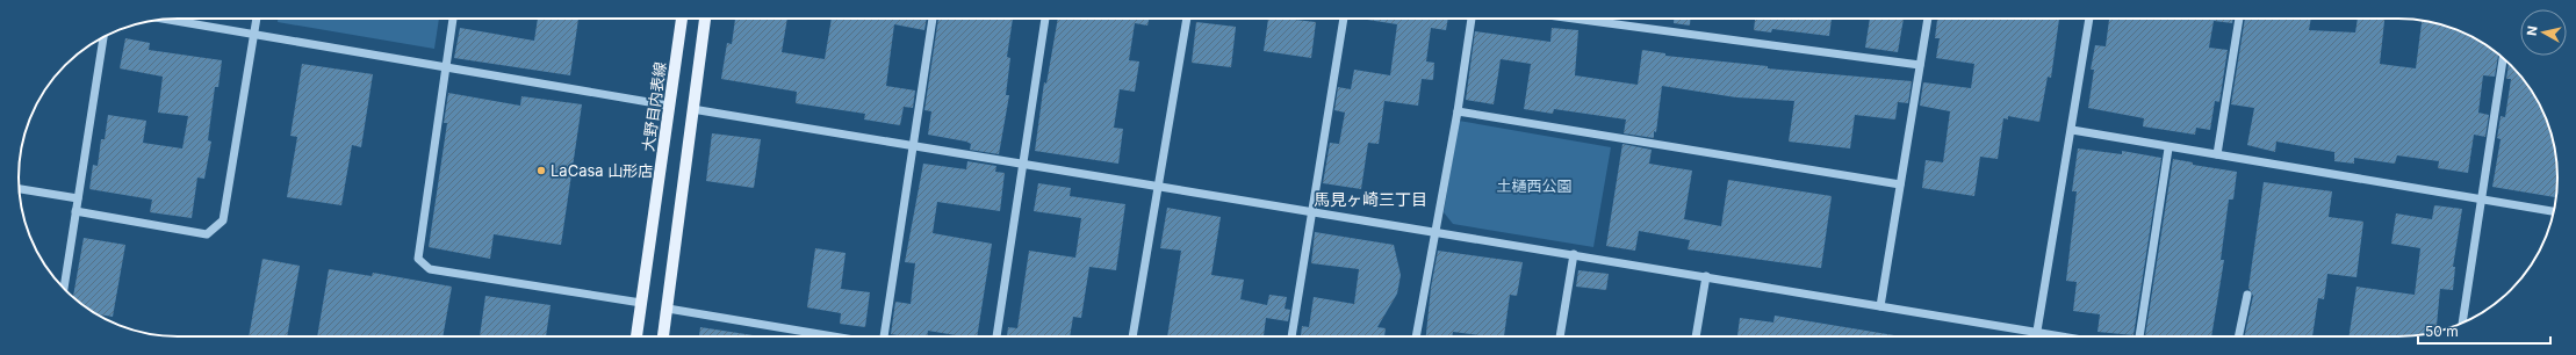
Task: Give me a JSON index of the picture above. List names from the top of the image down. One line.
{"streets":{"main road":["大野目内表線"]},"districts":["馬見ヶ崎三丁目"],"parks":["土樋西公園"],"places":["LaCasa 山形店"],"scale_bar":"50 m","north":"left"}
